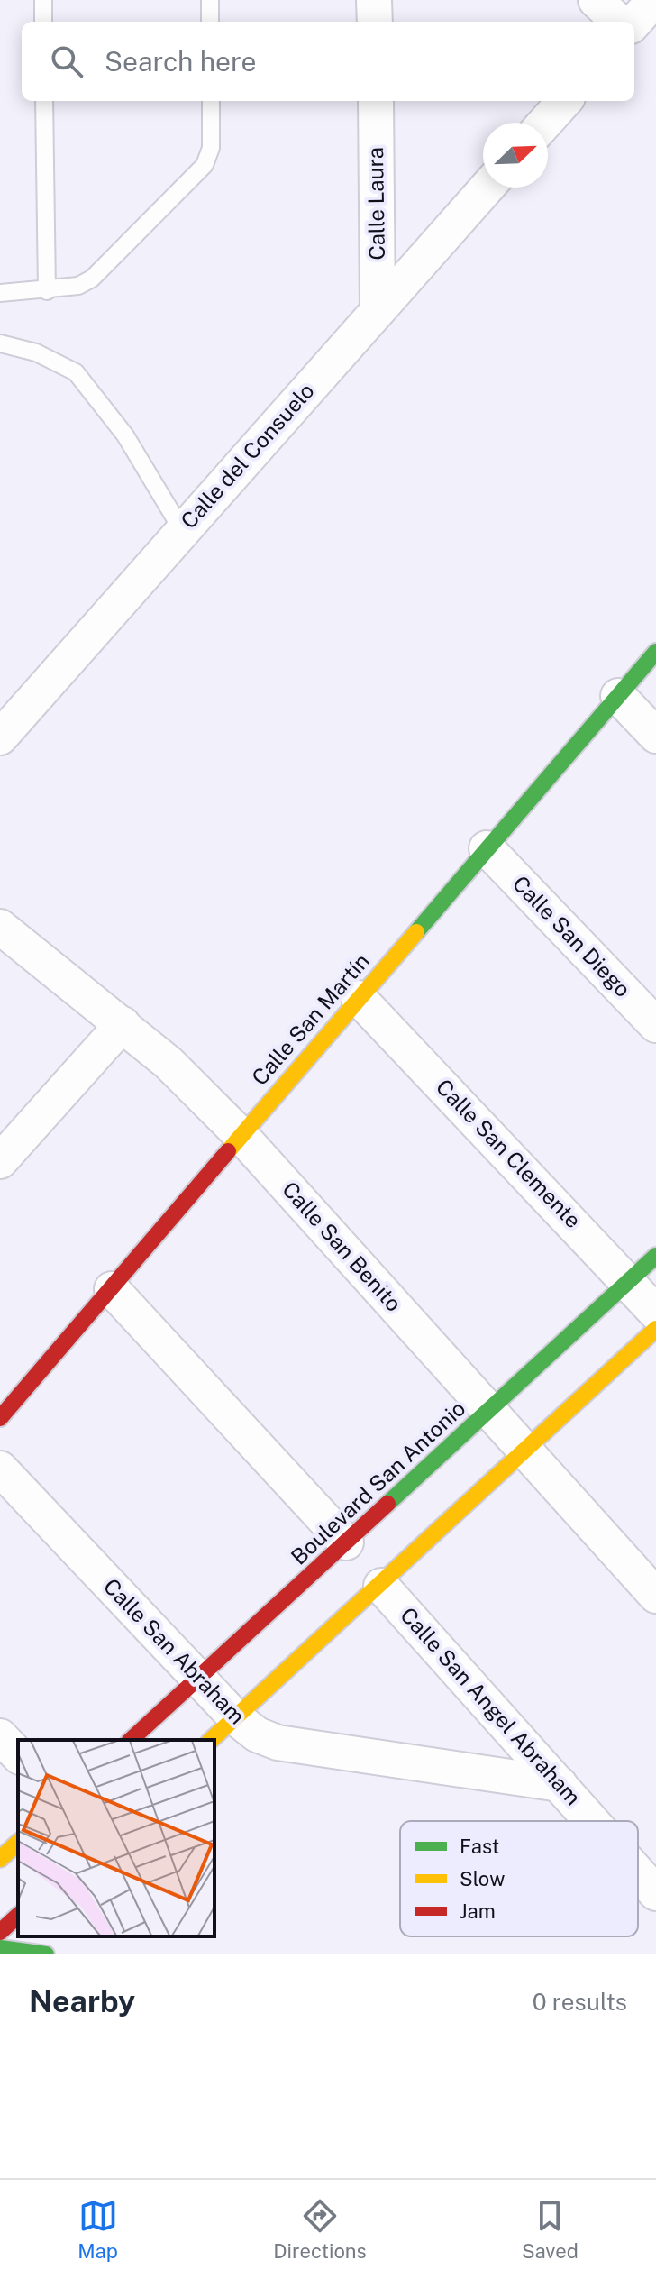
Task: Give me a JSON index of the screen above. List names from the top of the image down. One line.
{"streets":{"main road":["Calle San Martín","Boulevard San Antonio"],"street":["Calle Laura","Calle del Consuelo","Calle San Diego","Calle San Clemente","Calle San Benito","Calle San Abraham","Calle San Angel Abraham"]},"crossings":[["Calle Laura","Calle del Consuelo"],["Calle San Diego","Calle San Martín"],["Calle San Martín","Calle San Clemente"],["Calle San Martín","Calle San Benito"],["Calle San Clemente","Boulevard San Antonio"],["Calle San Benito","Boulevard San Antonio"],["Boulevard San Antonio","Calle San Abraham"],["Calle San Abraham","Calle San Angel Abraham"]],"legend":["Fast","Slow","Jam"],"north":"top right","page":{"search":"Search here","heading":["Nearby","0 results"],"nav":["Map","Directions","Saved"]}}
